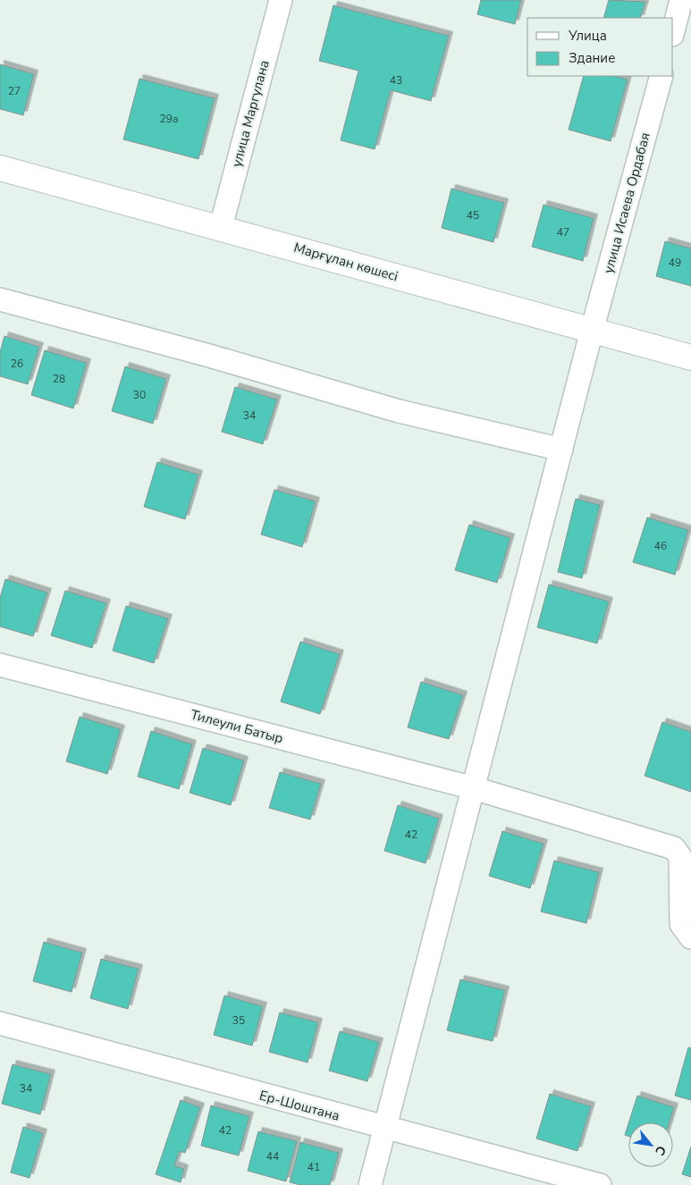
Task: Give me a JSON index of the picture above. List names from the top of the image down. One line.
{"streets":{"main road":["Марғұлан көшесі"],"street":["улица Маргулана","улица Исаева Ордабая","Тилеули Батыр","Ер-Шоштана"]},"crossings":[["улица Маргулана","Марғұлан көшесі"],["улица Исаева Ордабая","Марғұлан көшесі"],["улица Исаева Ордабая","Тилеули Батыр"],["улица Исаева Ордабая","Ер-Шоштана"]],"house_numbers":["43","27","29а","45","47","49","26","28","30","34","46","42","35","34","42","44","41"],"legend":["Улица","Здание"],"north":"bottom right"}
